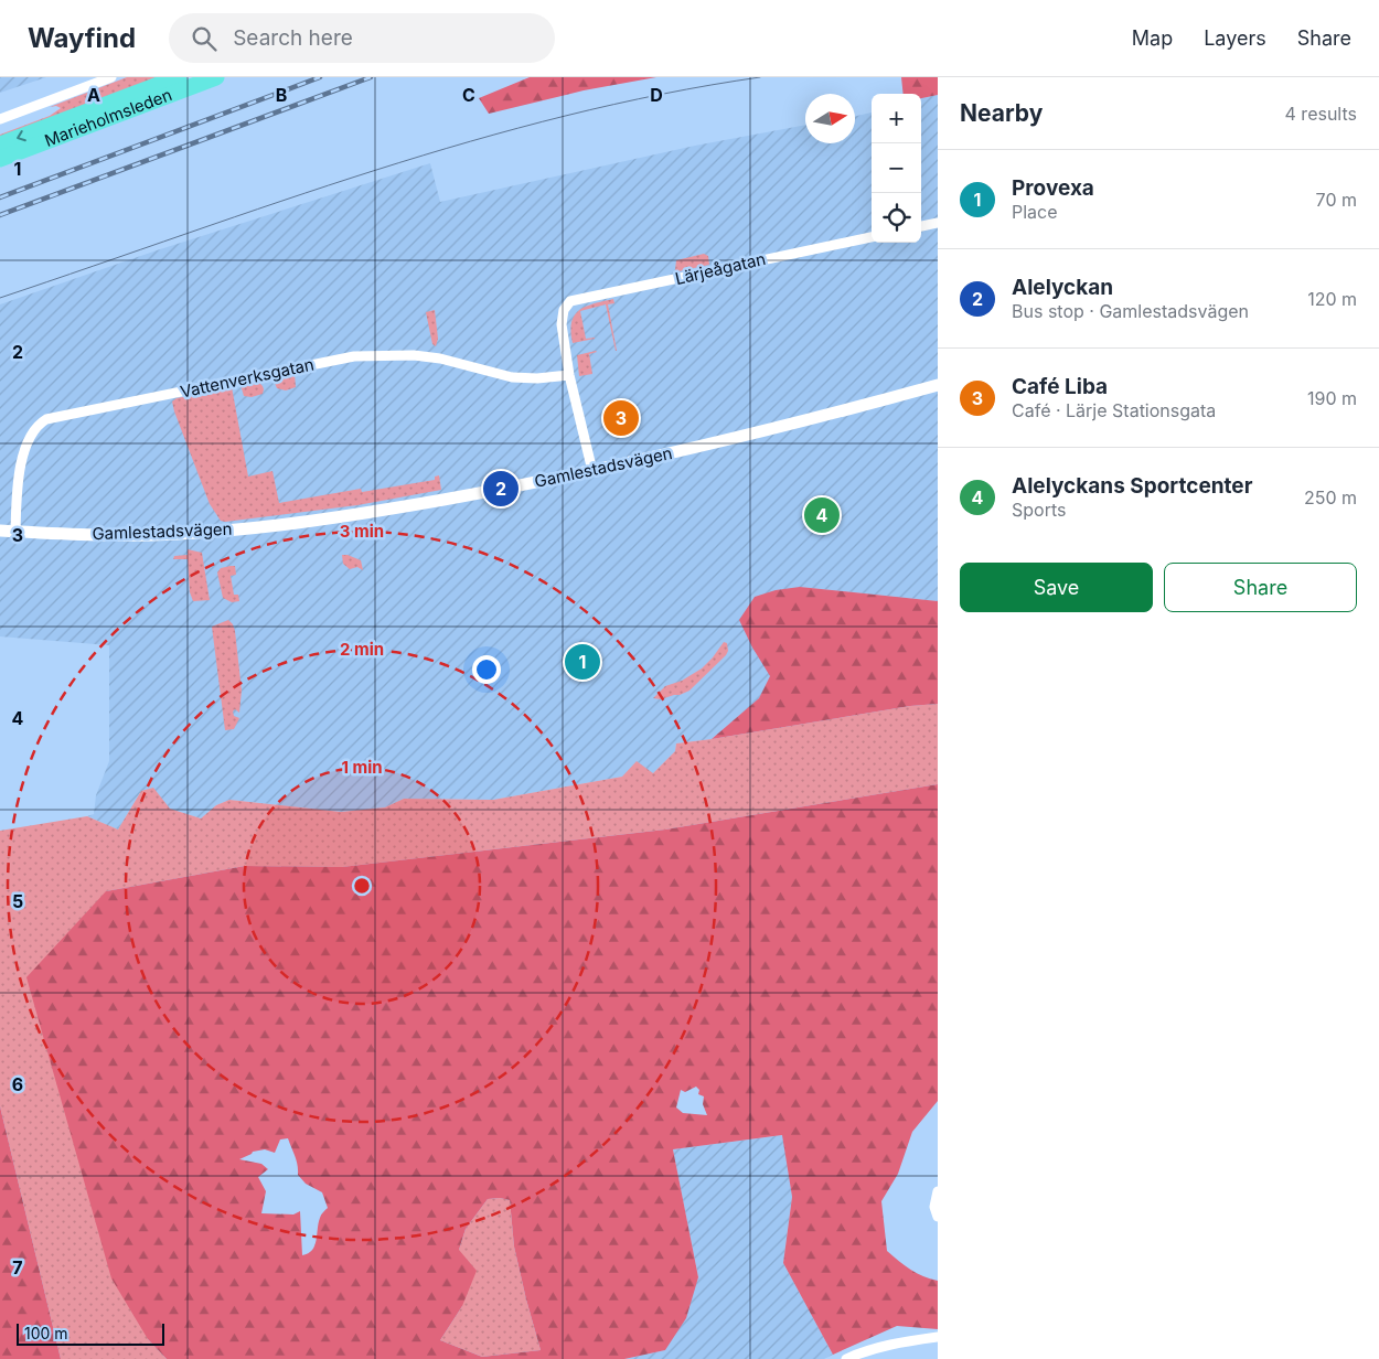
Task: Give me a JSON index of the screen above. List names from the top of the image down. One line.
{"streets":{"highway":["Marieholmsleden"],"street":["Lärjeågatan","Vattenverksgatan","Gamlestadsvägen"]},"crossings":[["Lärjeågatan","Vattenverksgatan"],["Vattenverksgatan","Gamlestadsvägen"]],"scale_bar":"100 m","north":"right","page":{"header":"Wayfind","search":"Search here","nav":["Map","Layers","Share"],"heading":["Nearby","4 results"],"map_buttons":["+","−"],"list":[{"mark":"1","name":"Provexa","note":"Place","value":"70 m"},{"mark":"2","name":"Alelyckan","note":"Bus stop · Gamlestadsvägen","value":"120 m"},{"mark":"3","name":"Café Liba","note":"Café · Lärje Stationsgata","value":"190 m"},{"mark":"4","name":"Alelyckans Sportcenter","note":"Sports","value":"250 m"}],"pins":["3","2","4","1"],"buttons":["Save","Share"],"scale":"100 m"},"grid":{"columns":["A","B","C","D"],"rows":["1","2","3","4","5","6","7"]},"rings":["3 min","2 min","1 min"]}
